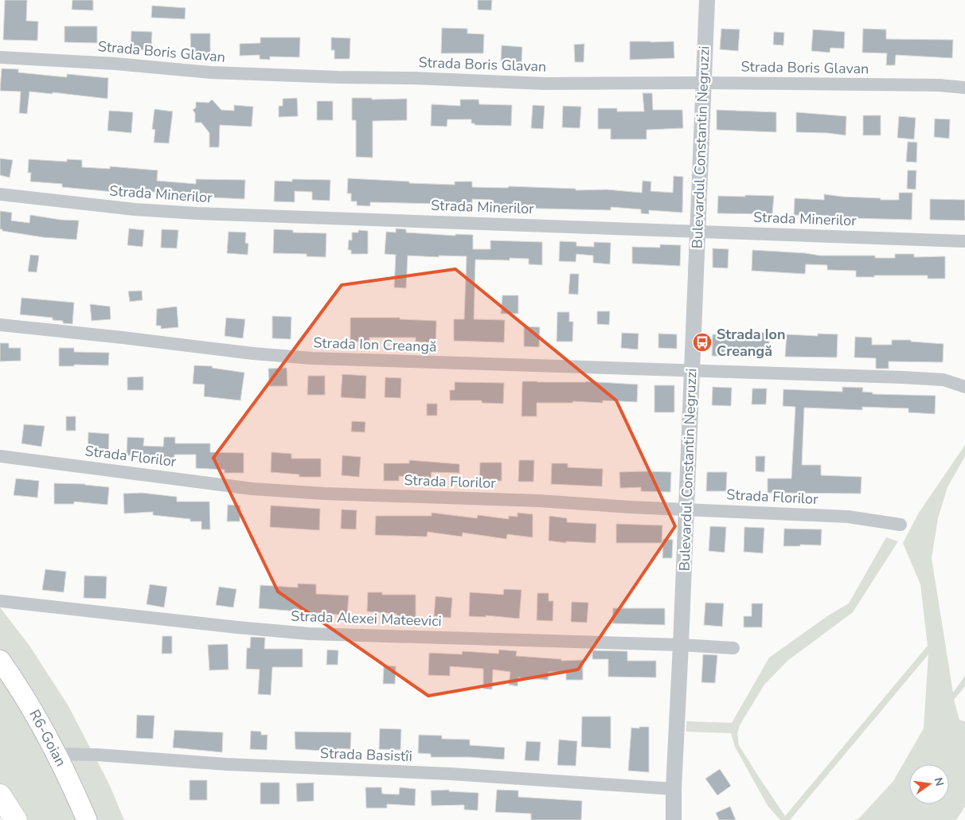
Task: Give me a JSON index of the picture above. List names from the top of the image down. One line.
{"streets":{"main road":["R6-Goian"],"street":["Strada Boris Glavan","Bulevardul Constantin Negruzzi","Strada Minerilor","Strada Ion Creangă","Strada Florilor","Strada Alexei Mateevici","Strada Basistîi"]},"crossings":[["Strada Boris Glavan","Bulevardul Constantin Negruzzi"],["Bulevardul Constantin Negruzzi","Strada Minerilor"],["Bulevardul Constantin Negruzzi","Strada Ion Creangă"],["Bulevardul Constantin Negruzzi","Strada Florilor"],["Bulevardul Constantin Negruzzi","Strada Alexei Mateevici"],["Bulevardul Constantin Negruzzi","Strada Basistîi"],["R6-Goian","Strada Basistîi"]],"places":{"bus stop":["Strada Ion Creangă"]},"north":"right"}
